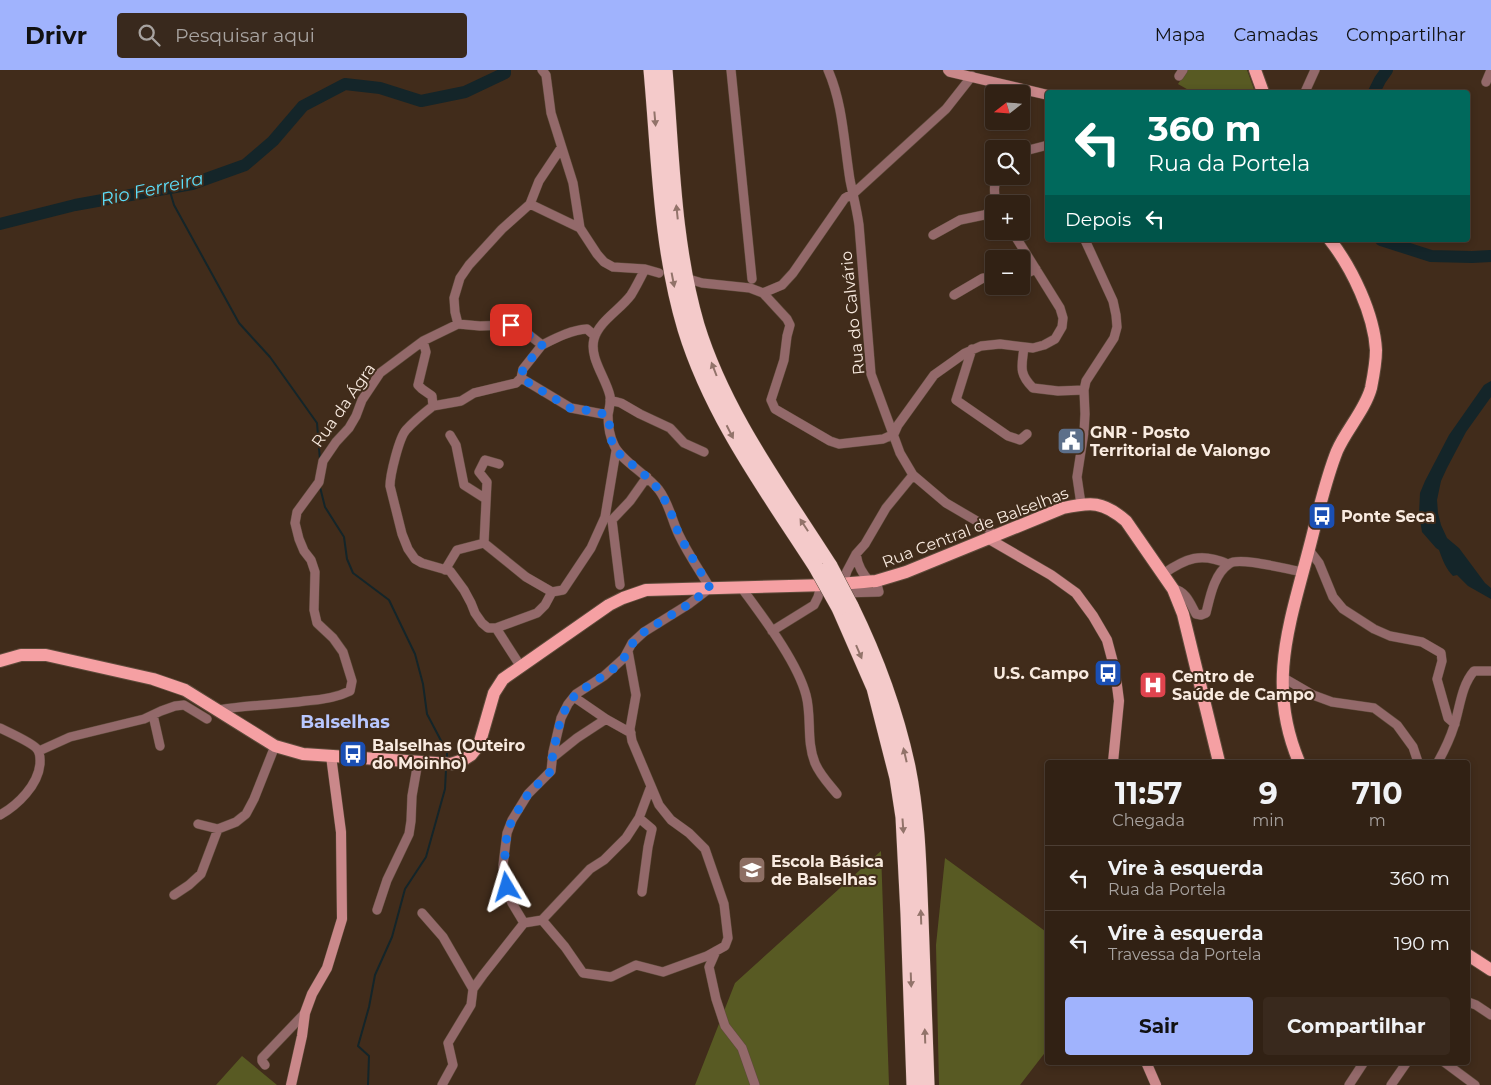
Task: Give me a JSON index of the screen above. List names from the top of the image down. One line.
{"streets":{"main road":["Rua Central de Balselhas"],"street":["Rua do Calvário","Rua da Ágra"]},"crossings":[["Rua do Calvário","Rua Central de Balselhas"],["Rua da Ágra","Rua Central de Balselhas"]],"districts":["Balselhas"],"water":["Rio Ferreira"],"places":{"public building":["GNR - Posto Territorial de Valongo"],"bus stop":["Ponte Seca","U.S. Campo","Balselhas (Outeiro do Moinho)"],"hospital":["Centro de Saúde de Campo"],"school or university":["Escola Básica de Balselhas"]},"north":"left","page":{"header":"Drivr","search":"Pesquisar aqui","nav":["Mapa","Camadas","Compartilhar"],"map_buttons":["+","−"],"turn":["360 m","Rua da Portela"],"then":"Depois","eta":["11:57","Chegada","9","min","710","m"],"list":[{"name":"Vire à esquerda","note":"Rua da Portela","value":"360 m"},{"name":"Vire à esquerda","note":"Travessa da Portela","value":"190 m"}],"buttons":["Sair","Compartilhar"]}}
